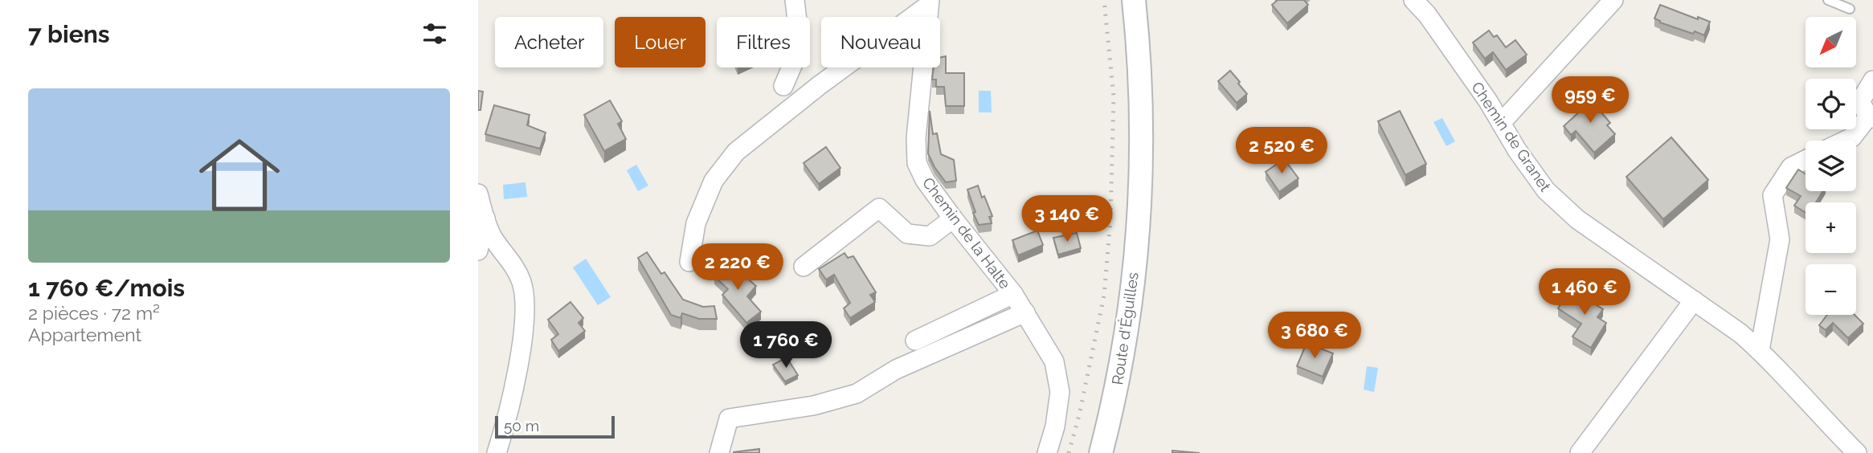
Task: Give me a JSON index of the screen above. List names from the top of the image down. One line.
{"streets":{"street":["Chemin de Granet","Chemin de la Halte","Route d'Éguilles"]},"scale_bar":"50 m","north":"bottom left","page":{"heading":"7 biens","map_buttons":["+","−"],"chip":["Acheter","Louer","Filtres","Nouveau"],"list":[{"name":"1 760 €/mois","note":"2 pièces · 72 m² · Appartement"}],"price":["959 €","2 520 €","3 140 €","2 220 €","1 460 €","3 680 €","1 760 €"],"scale":"50 m"}}
